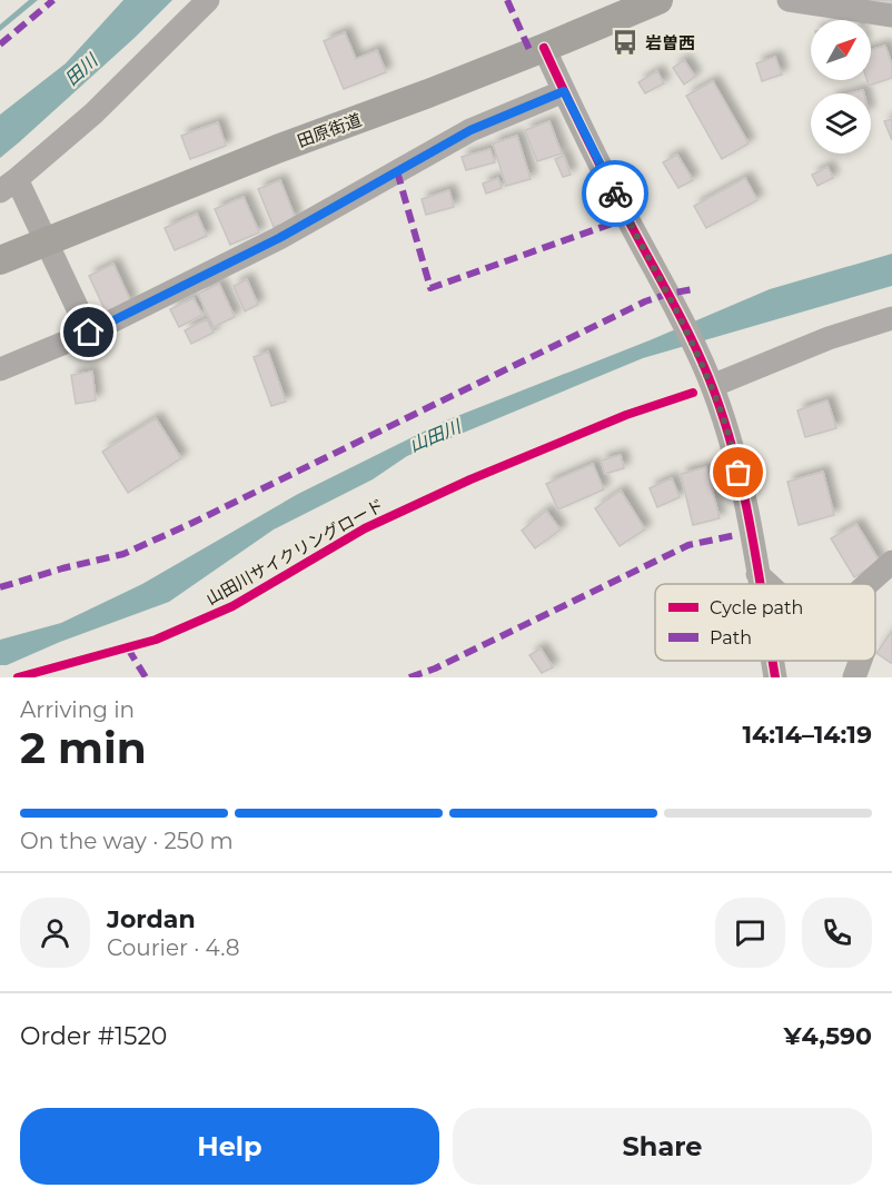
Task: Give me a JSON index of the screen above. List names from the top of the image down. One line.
{"streets":{"main road":["田原街道"],"cycle path":["山田川サイクリングロード"]},"water":["田川","山田川"],"places":{"bus stop":["岩曽西"]},"legend":["Cycle path","Path"],"north":"top right","page":{"heading":["2 min","Arriving in","14:14–14:19"],"panel":["Jordan","Courier · 4.8","Order #1520","¥4,590"],"bar":"On the way · 250 m","buttons":["Help","Share"]}}
